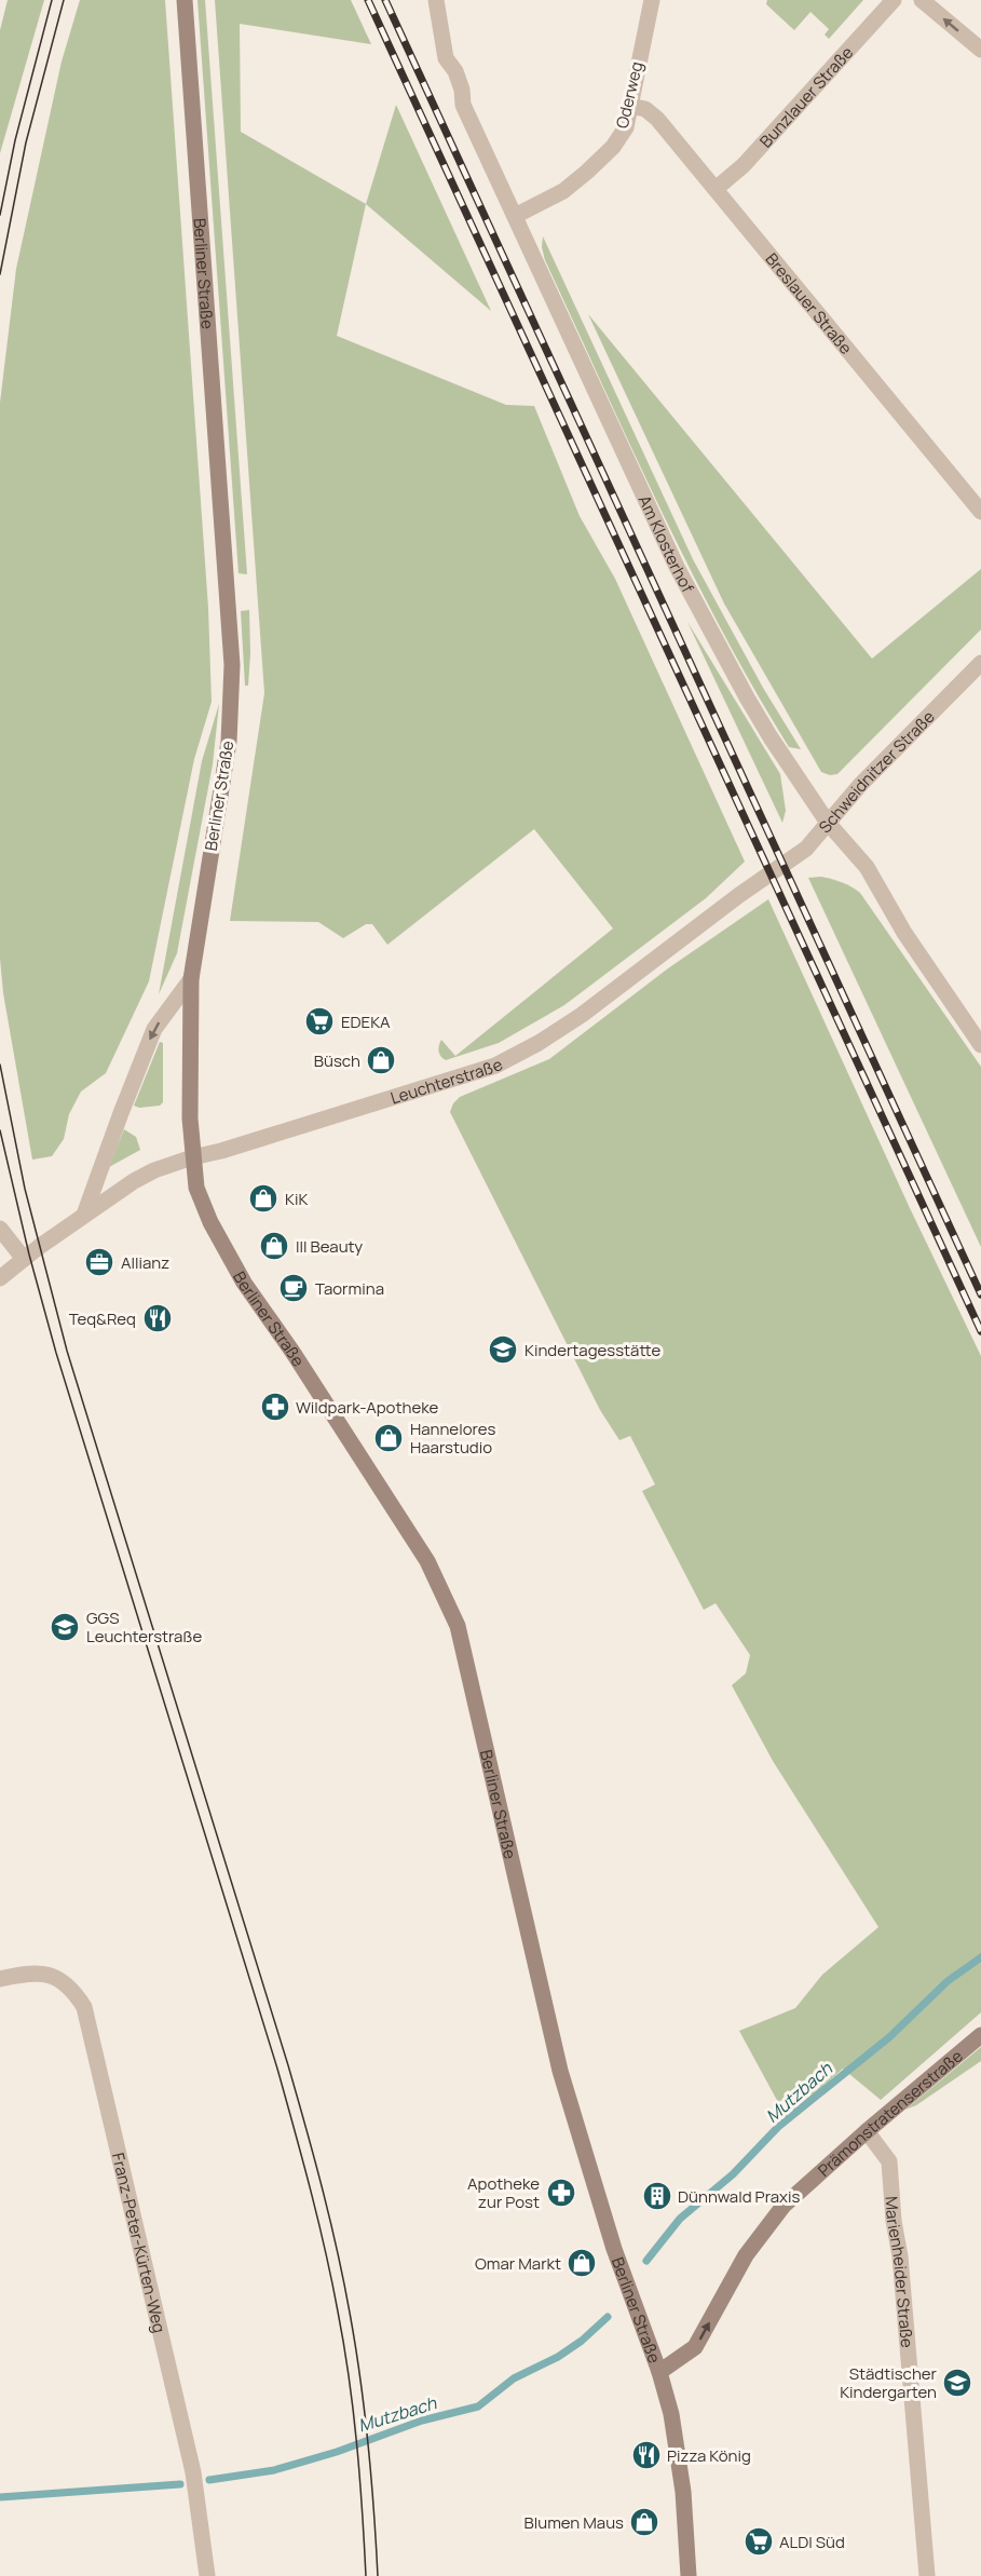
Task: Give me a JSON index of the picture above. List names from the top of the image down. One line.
{"streets":{"main road":["Berliner Straße","Prämonstratenserstraße"],"street":["Oderweg","Bunzlauer Straße","Breslauer Straße","Am Klosterhof","Schweidnitzer Straße","Leuchterstraße","Franz-Peter-Kürten-Weg","Marienheider Straße"]},"crossings":[["Oderweg","Breslauer Straße"],["Oderweg","Am Klosterhof"],["Bunzlauer Straße","Breslauer Straße"],["Berliner Straße","Leuchterstraße"],["Berliner Straße","Prämonstratenserstraße"],["Am Klosterhof","Schweidnitzer Straße"],["Schweidnitzer Straße","Leuchterstraße"],["Prämonstratenserstraße","Marienheider Straße"]],"one_way":["Prämonstratenserstraße"],"water":["Mutzbach"],"places":{"supermarket":["EDEKA","ALDI Süd"],"shop":["Büsch","KiK","III Beauty","Hannelores Haarstudio","Omar Markt","Blumen Maus"],"office":["Allianz"],"cafe":["Taormina"],"restaurant":["Teq&Req","Pizza König"],"school or university":["Kindertagesstätte","GGS Leuchterstraße","Städtischer Kindergarten"],"pharmacy":["Wildpark-Apotheke","Apotheke zur Post"],"building":["Dünnwald Praxis"]}}
